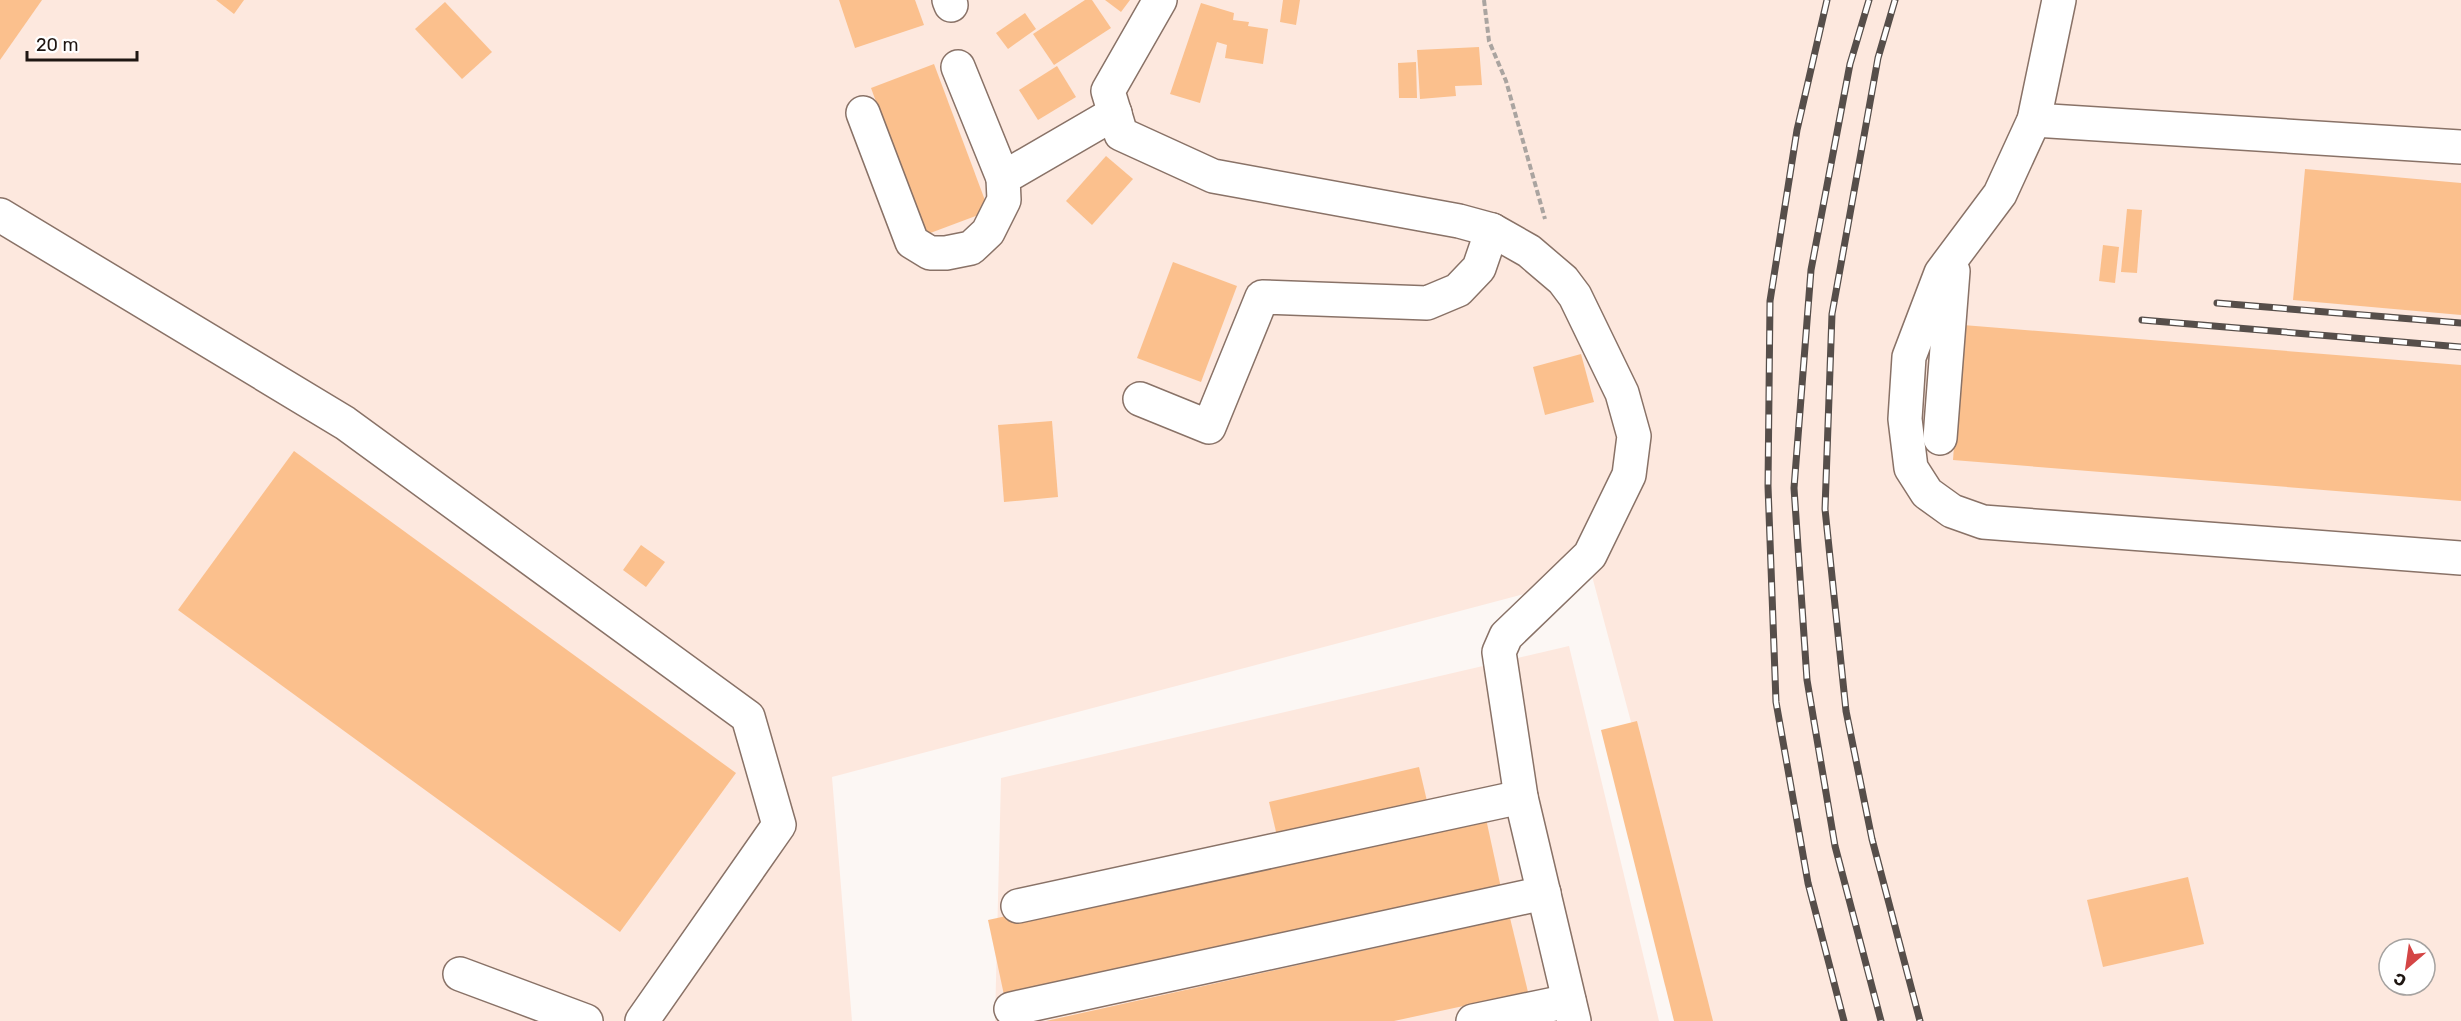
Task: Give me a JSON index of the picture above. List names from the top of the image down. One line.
{"scale_bar":"20 m","north":"bottom left"}
